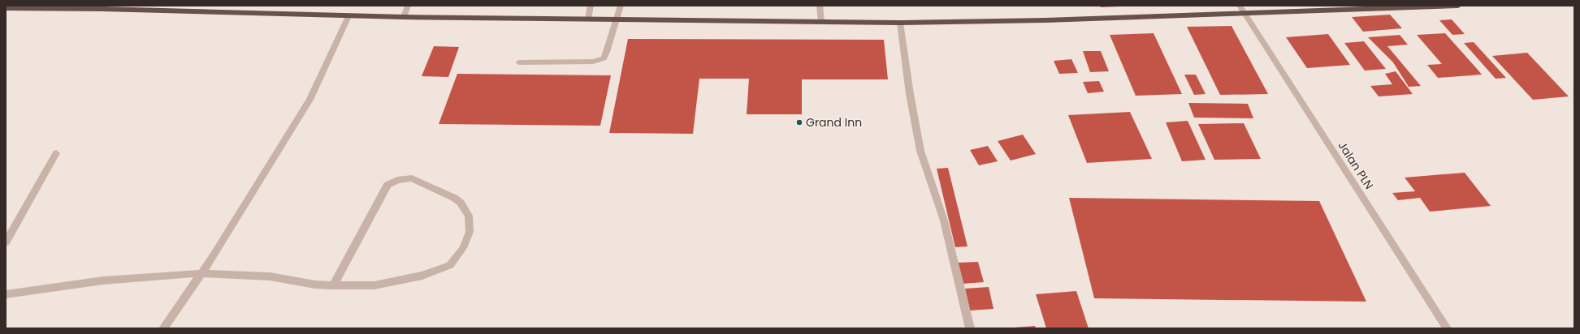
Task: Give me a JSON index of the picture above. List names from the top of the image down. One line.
{"streets":{"street":["Jalan PLN"]},"places":["Grand Inn"]}
